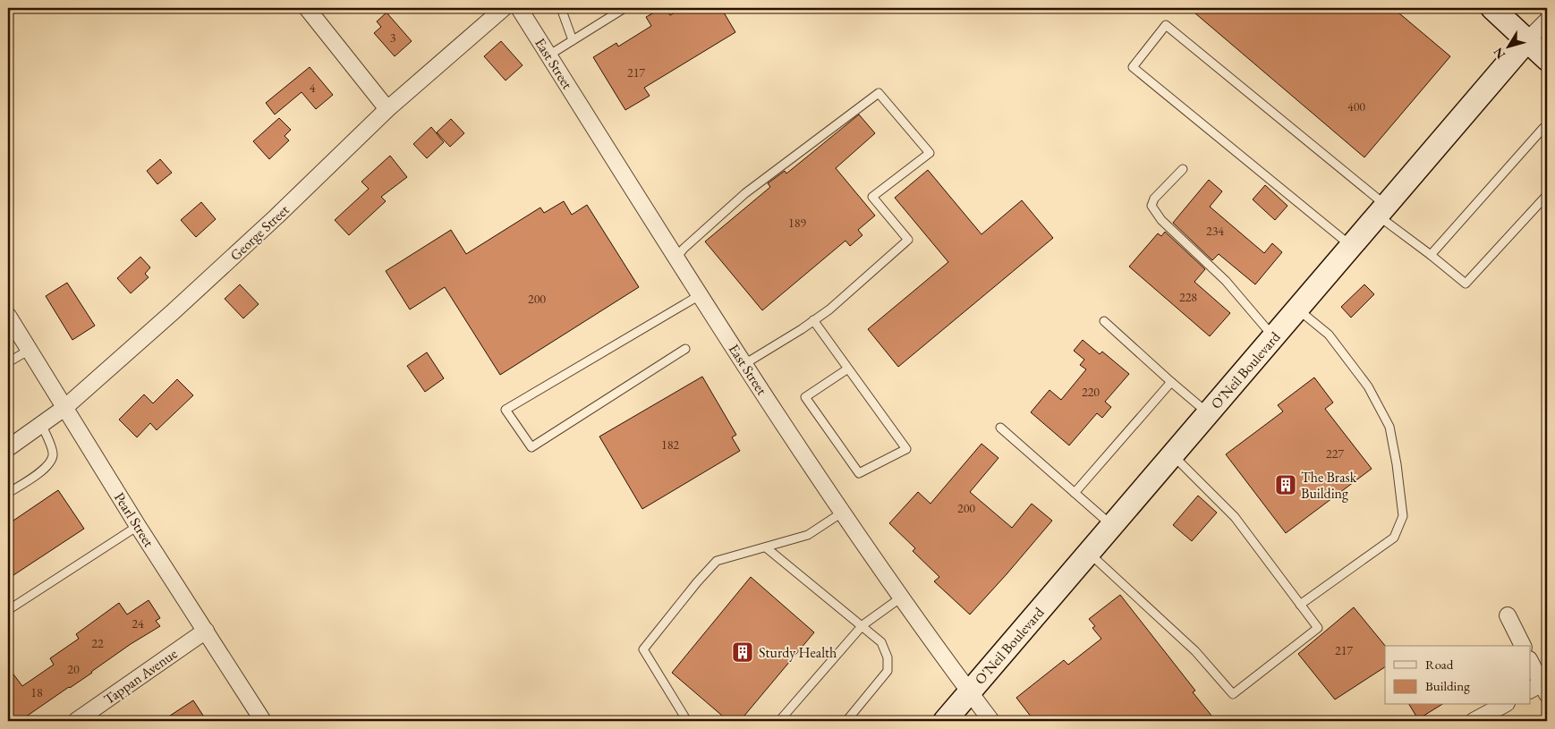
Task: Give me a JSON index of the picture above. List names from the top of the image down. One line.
{"streets":{"main road":["O'Neil Boulevard"],"street":["East Street","George Street","Pearl Street","Tappan Avenue"]},"crossings":[["East Street","O'Neil Boulevard"],["George Street","Pearl Street"],["Pearl Street","Tappan Avenue"]],"places":{"building":["The Brask Building","Sturdy Health"]},"house_numbers":["3","217","4","400","189","234","228","200","220","182","227","200","24","22","217","20","18"],"legend":["Road","Building"],"north":"bottom left"}
